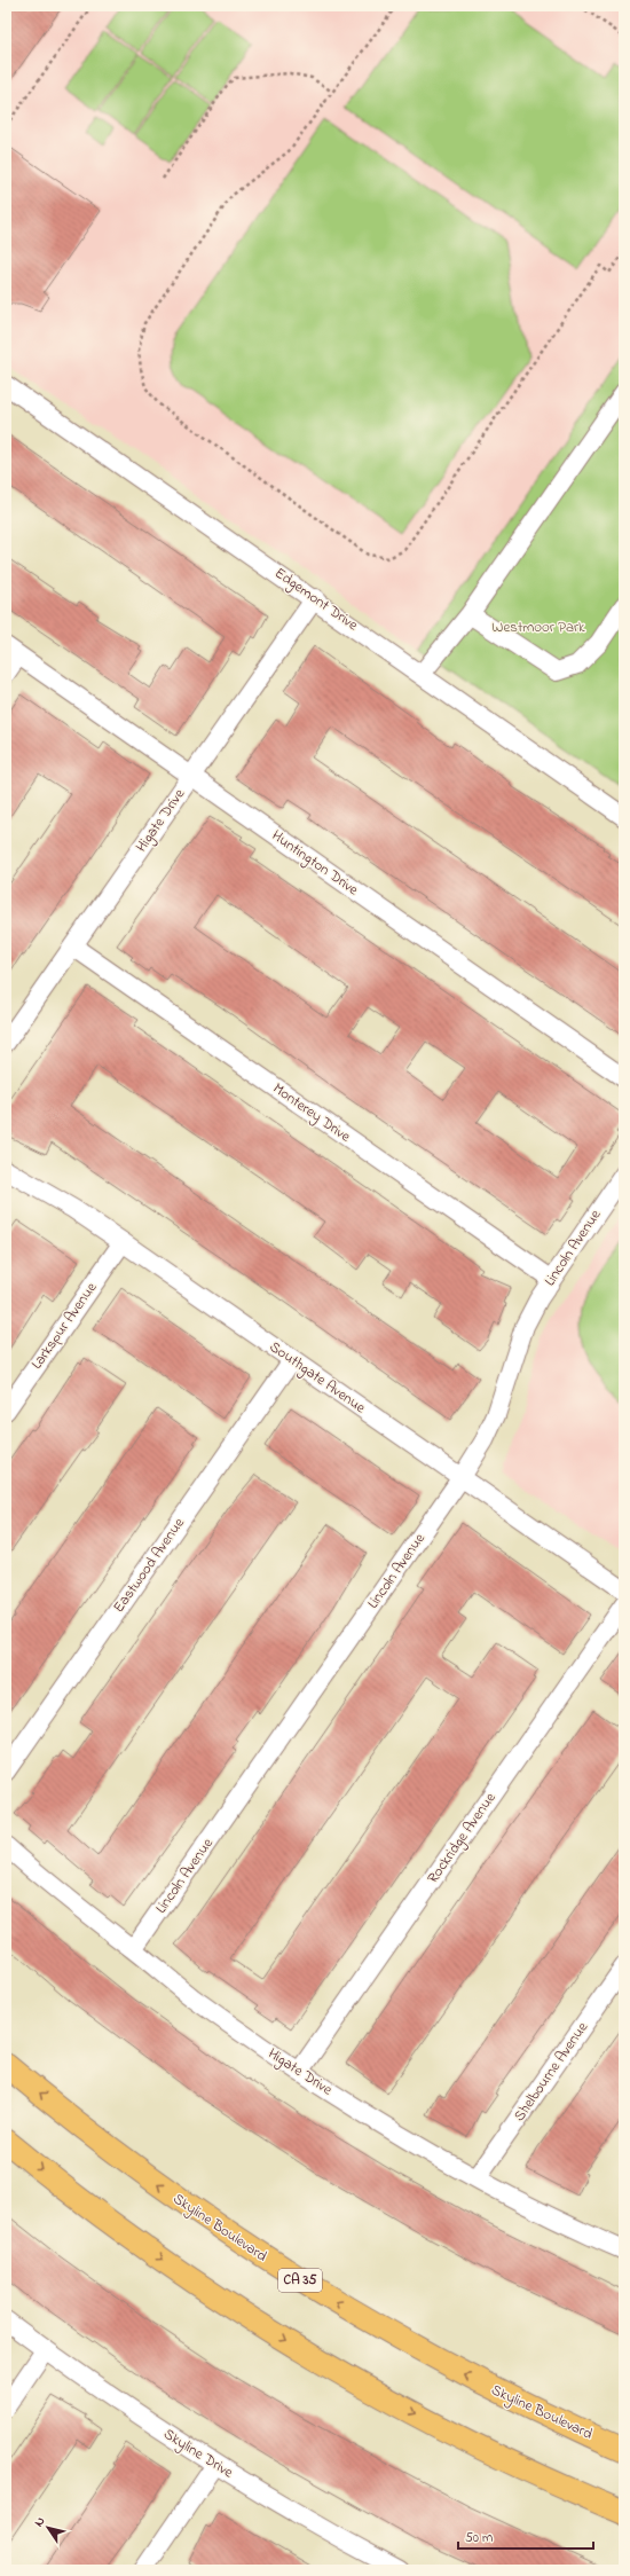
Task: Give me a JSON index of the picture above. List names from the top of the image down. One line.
{"streets":{"main road":["Skyline Boulevard","CA 35"],"street":["Edgemont Drive","Higate Drive","Huntington Drive","Monterey Drive","Lincoln Avenue","Larkspur Avenue","Southgate Avenue","Eastwood Avenue","Rockridge Avenue","Shelbourne Avenue","Skyline Drive"]},"crossings":[["Edgemont Drive","Higate Drive"],["Higate Drive","Huntington Drive"],["Higate Drive","Monterey Drive"],["Higate Drive","Lincoln Avenue"],["Higate Drive","Rockridge Avenue"],["Higate Drive","Shelbourne Avenue"],["Monterey Drive","Lincoln Avenue"],["Lincoln Avenue","Southgate Avenue"],["Larkspur Avenue","Southgate Avenue"],["Southgate Avenue","Eastwood Avenue"]],"parks":["Westmoor Park"],"scale_bar":"50 m","north":"top left"}
